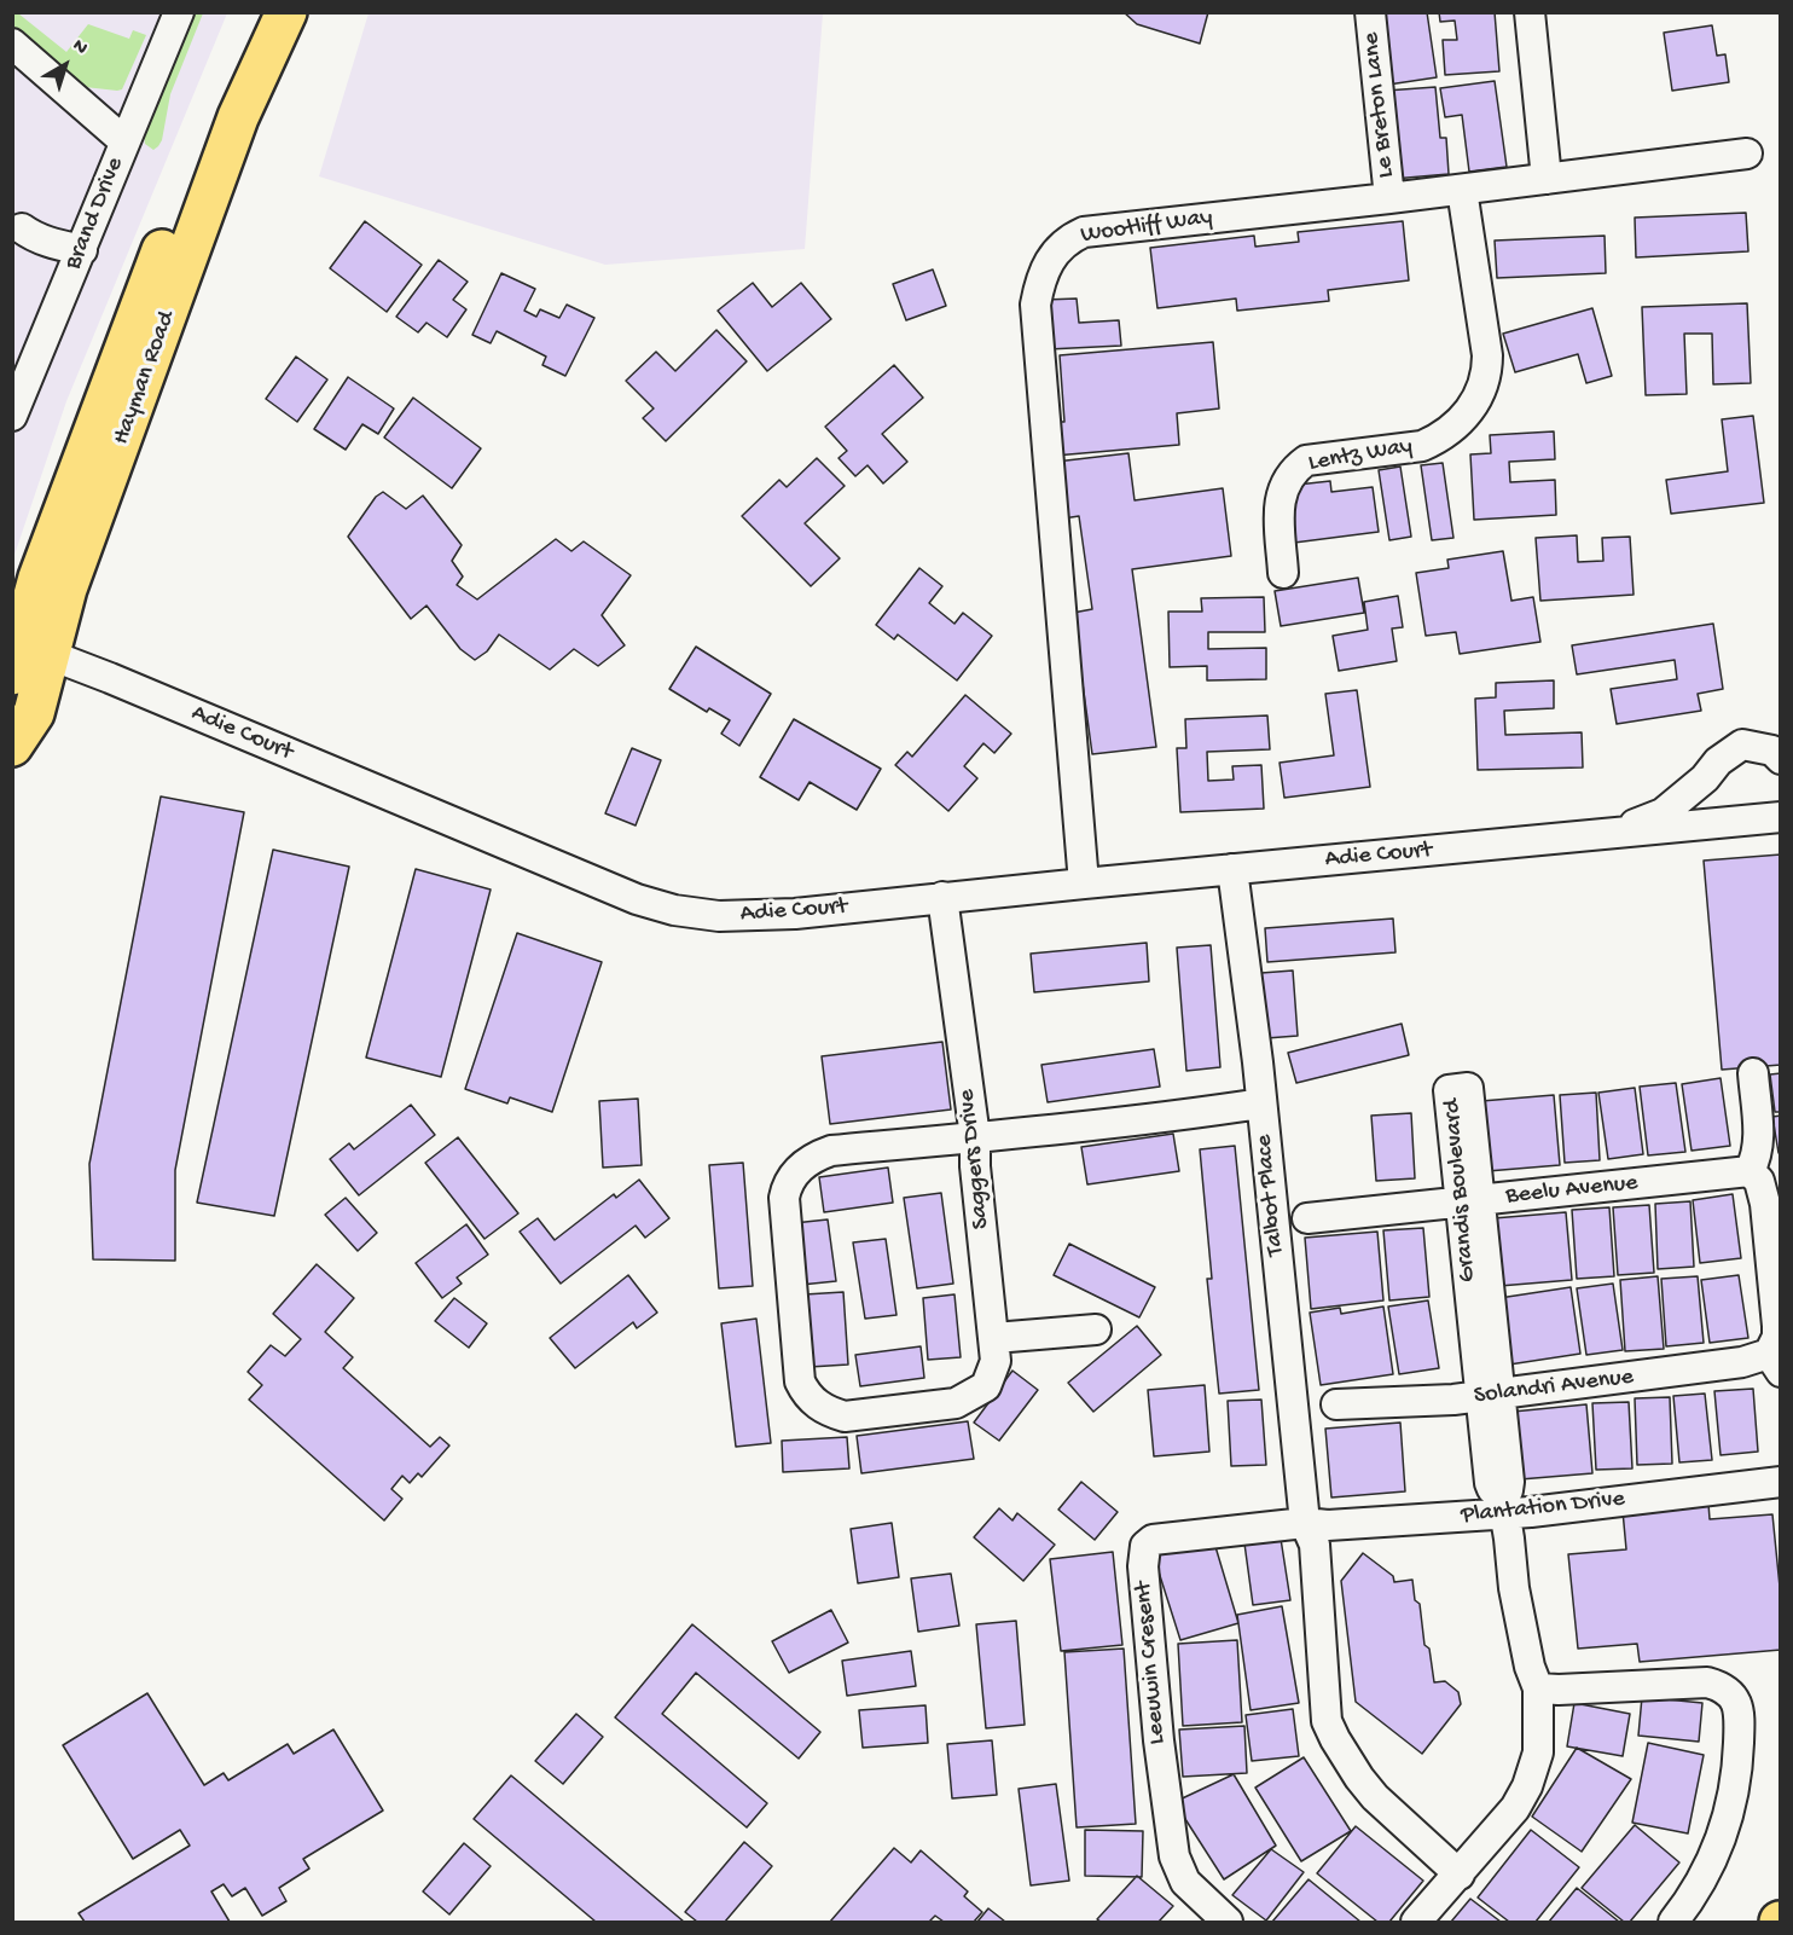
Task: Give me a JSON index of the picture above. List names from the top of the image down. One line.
{"streets":{"main road":["Hayman Road"],"street":["Le Breton Lane","Brand Drive","Wootliff Way","Lentz Way","Adie Court","Saggers Drive","Grandis Boulevard","Beelu Avenue","Talbot Place","Solandri Avenue","Plantation Drive","Leeuwin Cresent"]},"crossings":[["Le Breton Lane","Wootliff Way"],["Wootliff Way","Lentz Way"],["Wootliff Way","Adie Court"],["Hayman Road","Adie Court"],["Adie Court","Saggers Drive"],["Adie Court","Talbot Place"],["Grandis Boulevard","Beelu Avenue"],["Grandis Boulevard","Talbot Place"],["Grandis Boulevard","Solandri Avenue"],["Grandis Boulevard","Plantation Drive"],["Talbot Place","Plantation Drive"],["Talbot Place","Leeuwin Cresent"],["Plantation Drive","Leeuwin Cresent"]],"north":"top right"}
